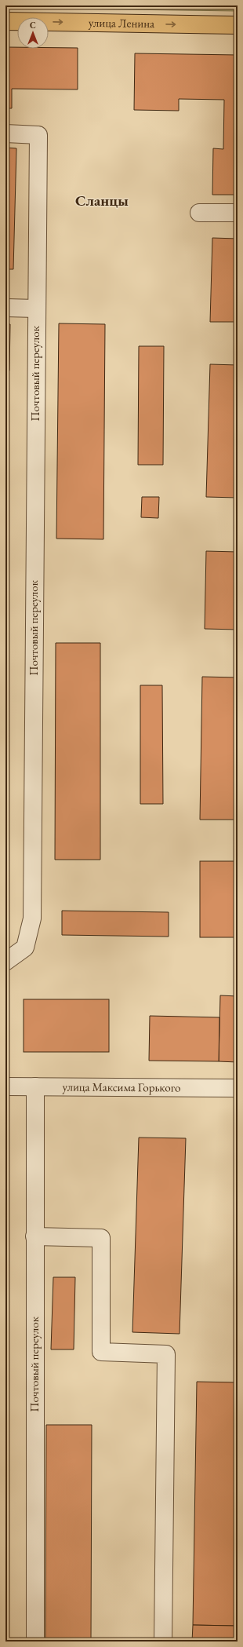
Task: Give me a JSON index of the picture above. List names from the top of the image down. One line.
{"streets":{"main road":["улица Ленина"],"street":["Почтовый переулок","улица Максима Горького"]},"crossings":[["Почтовый переулок","улица Максима Горького"]],"one_way":["улица Ленина"],"districts":["Сланцы"],"north":"top"}
